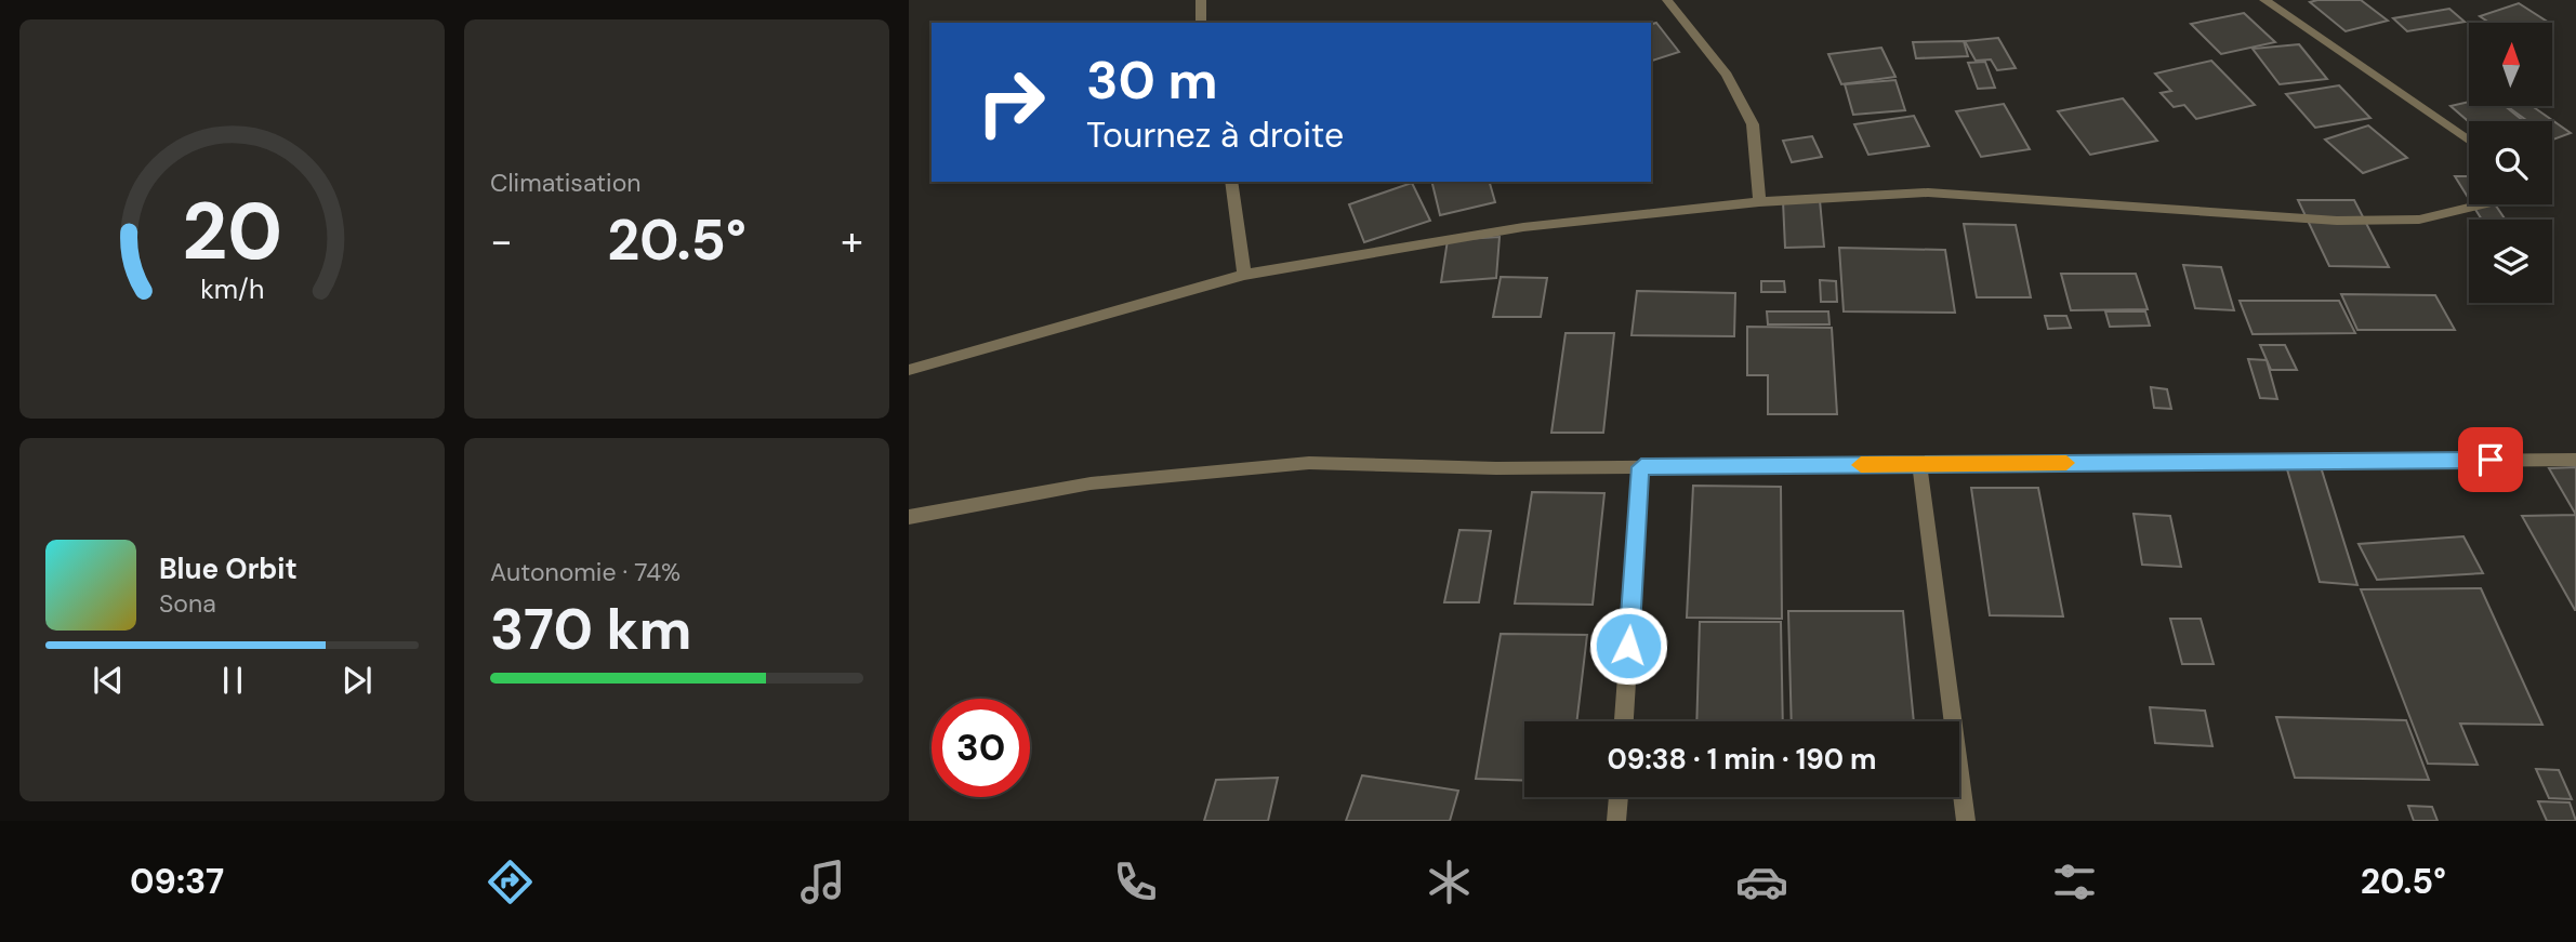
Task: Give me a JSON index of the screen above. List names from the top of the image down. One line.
{"north":"top","page":{"tile":["Climatisation",["Autonomie · 74%","370 km"]],"turn":["30 m","Tournez à droite"],"heat":["−","20.5°","+"],"song":["Blue Orbit","Sona"],"limit":"30","trip":"09:38 · 1 min · 190 m","tabs":["09:37","20.5°"],"gauge":["20","km/h"]}}
